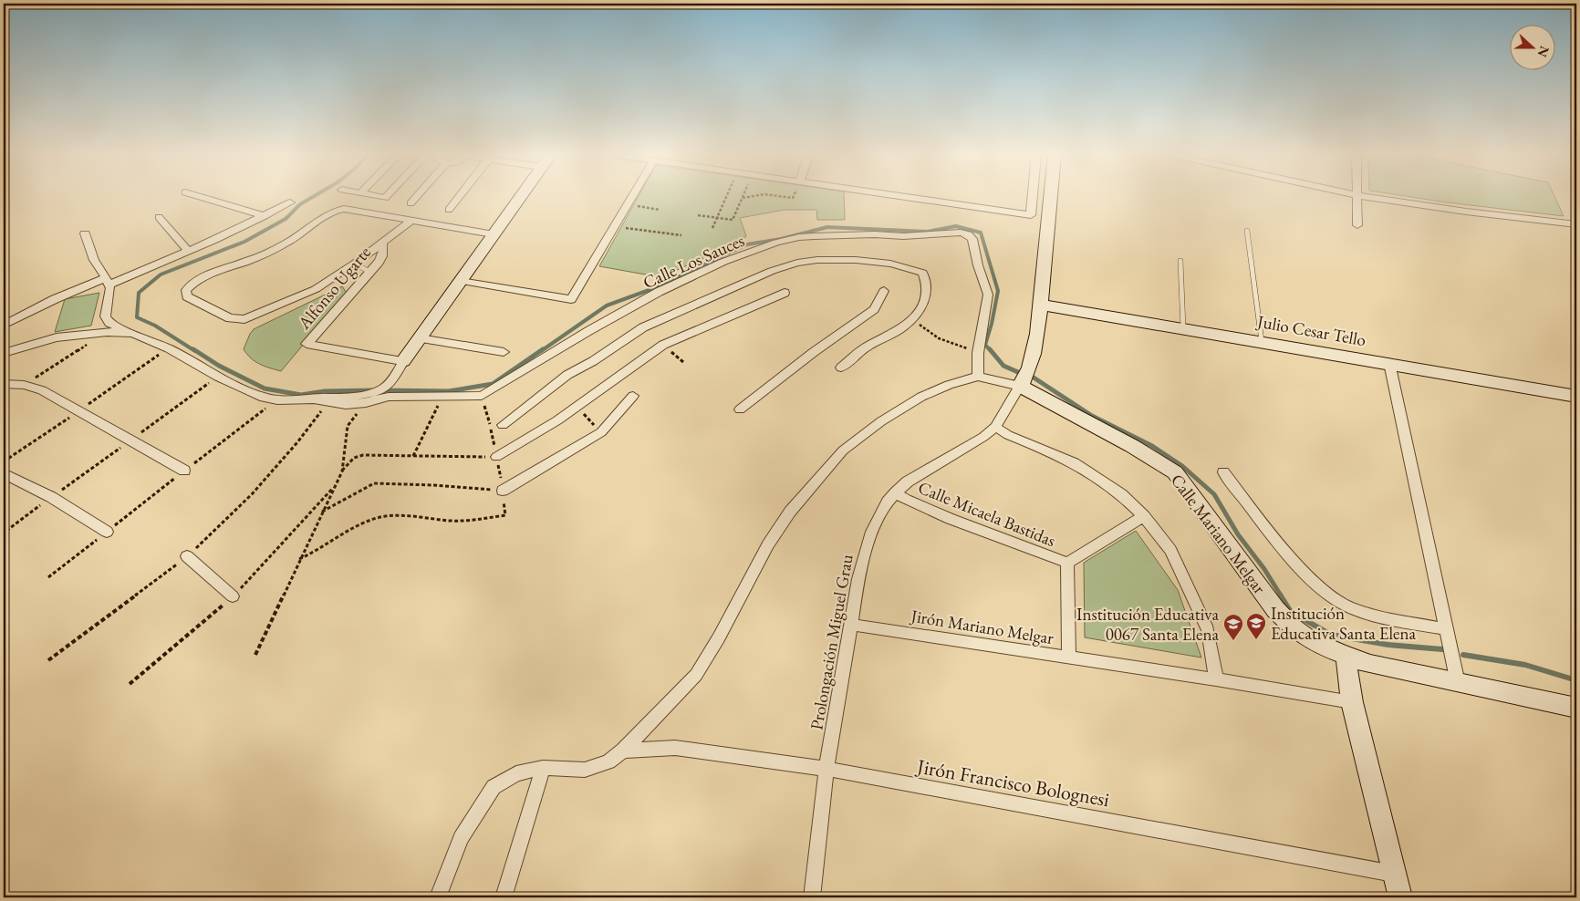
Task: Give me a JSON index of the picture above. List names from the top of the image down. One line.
{"streets":{"street":["Calle Los Sauces","Alfonso Ugarte","Julio Cesar Tello","Calle Micaela Bastidas","Calle Mariano Melgar","Jirón Mariano Melgar","Prolongación Miguel Grau","Jirón Francisco Bolognesi"]},"crossings":[["Calle Micaela Bastidas","Prolongación Miguel Grau"],["Jirón Mariano Melgar","Prolongación Miguel Grau"],["Prolongación Miguel Grau","Jirón Francisco Bolognesi"]],"places":{"school or university":["Institución Educativa Santa Elena","Institución Educativa 0067 Santa Elena"]},"north":"right"}
